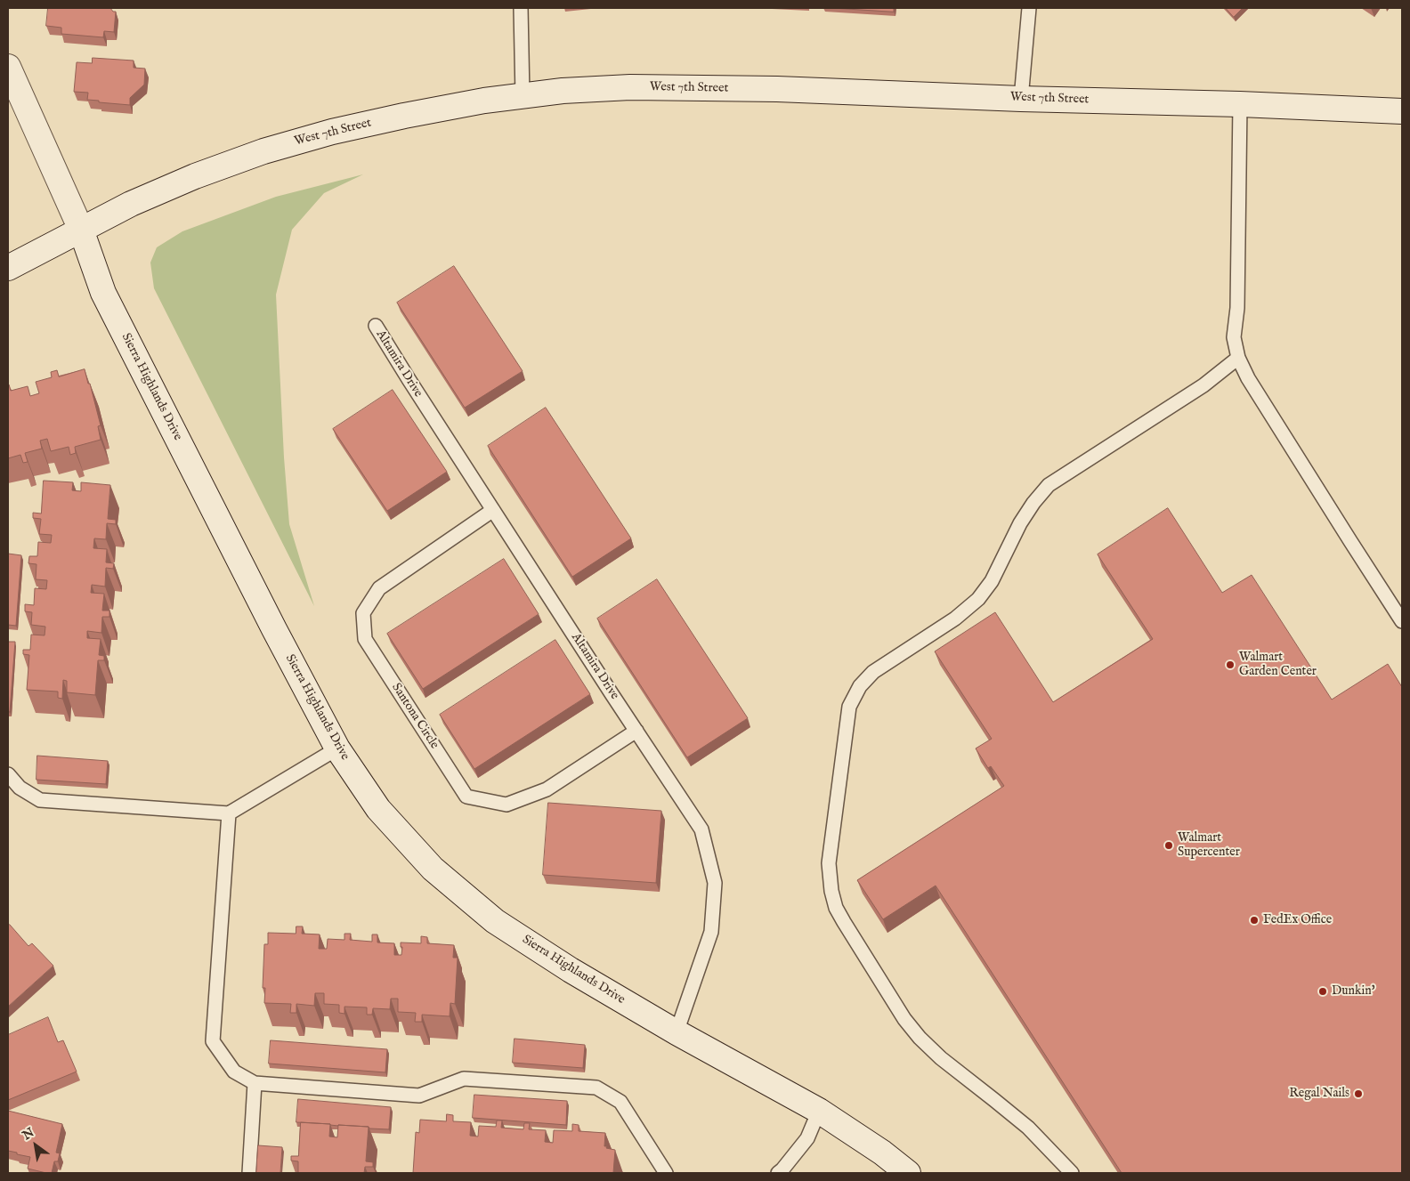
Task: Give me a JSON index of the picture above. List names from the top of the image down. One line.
{"streets":{"street":["West 7th Street","Sierra Highlands Drive"],"lane":["Altamira Drive","Santona Circle"]},"crossings":[["West 7th Street","Sierra Highlands Drive"],["Altamira Drive","Sierra Highlands Drive"],["Altamira Drive","Santona Circle"]],"places":["Walmart Garden Center","Walmart Supercenter","FedEx Office","Dunkin'","Regal Nails"],"north":"top left"}
